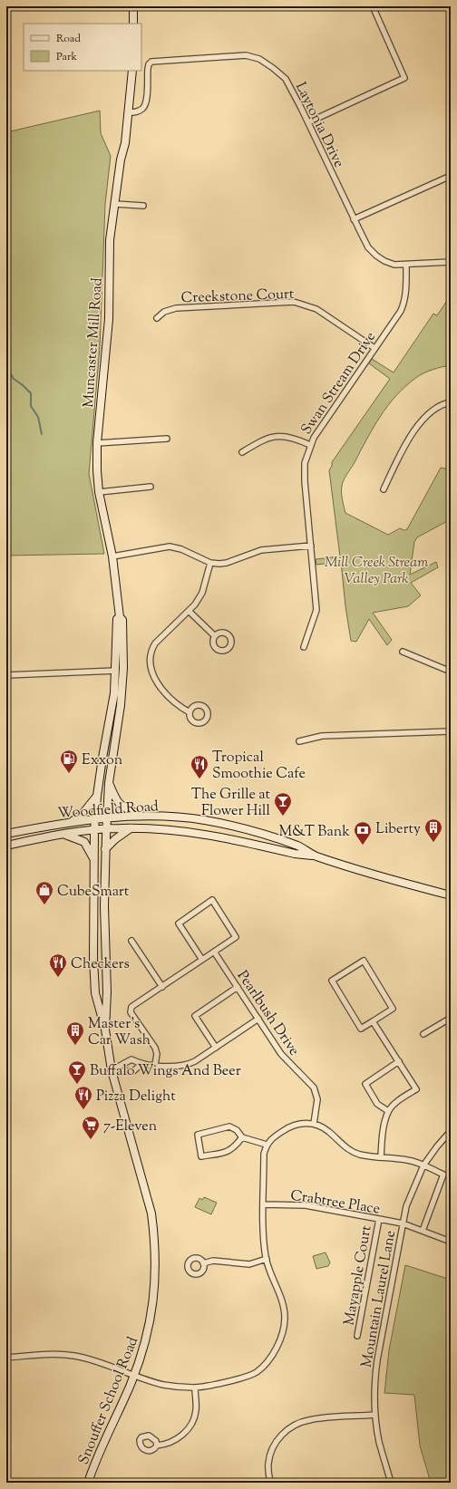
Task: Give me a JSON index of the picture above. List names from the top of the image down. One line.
{"streets":{"main road":["Muncaster Mill Road","Woodfield Road","Snouffer School Road"],"street":["Laytonia Drive","Creekstone Court","Swan Stream Drive","Pearlbush Drive","Crabtree Place","Mayapple Court","Mountain Laurel Lane"]},"crossings":[["Laytonia Drive","Muncaster Mill Road"],["Laytonia Drive","Swan Stream Drive"],["Creekstone Court","Swan Stream Drive"],["Muncaster Mill Road","Woodfield Road"],["Muncaster Mill Road","Snouffer School Road"],["Woodfield Road","Snouffer School Road"],["Crabtree Place","Mayapple Court"],["Crabtree Place","Mountain Laurel Lane"]],"parks":["Mill Creek Stream Valley Park"],"places":{"fuel station":["Exxon"],"restaurant":["Tropical Smoothie Cafe","Checkers","Pizza Delight"],"bar":["The Grille at Flower Hill","Buffalo Wings And Beer"],"building":["Liberty","Master's Car Wash"],"bank":["M&T Bank"],"shop":["CubeSmart"],"supermarket":["7-Eleven"]},"legend":["Road","Park"]}
